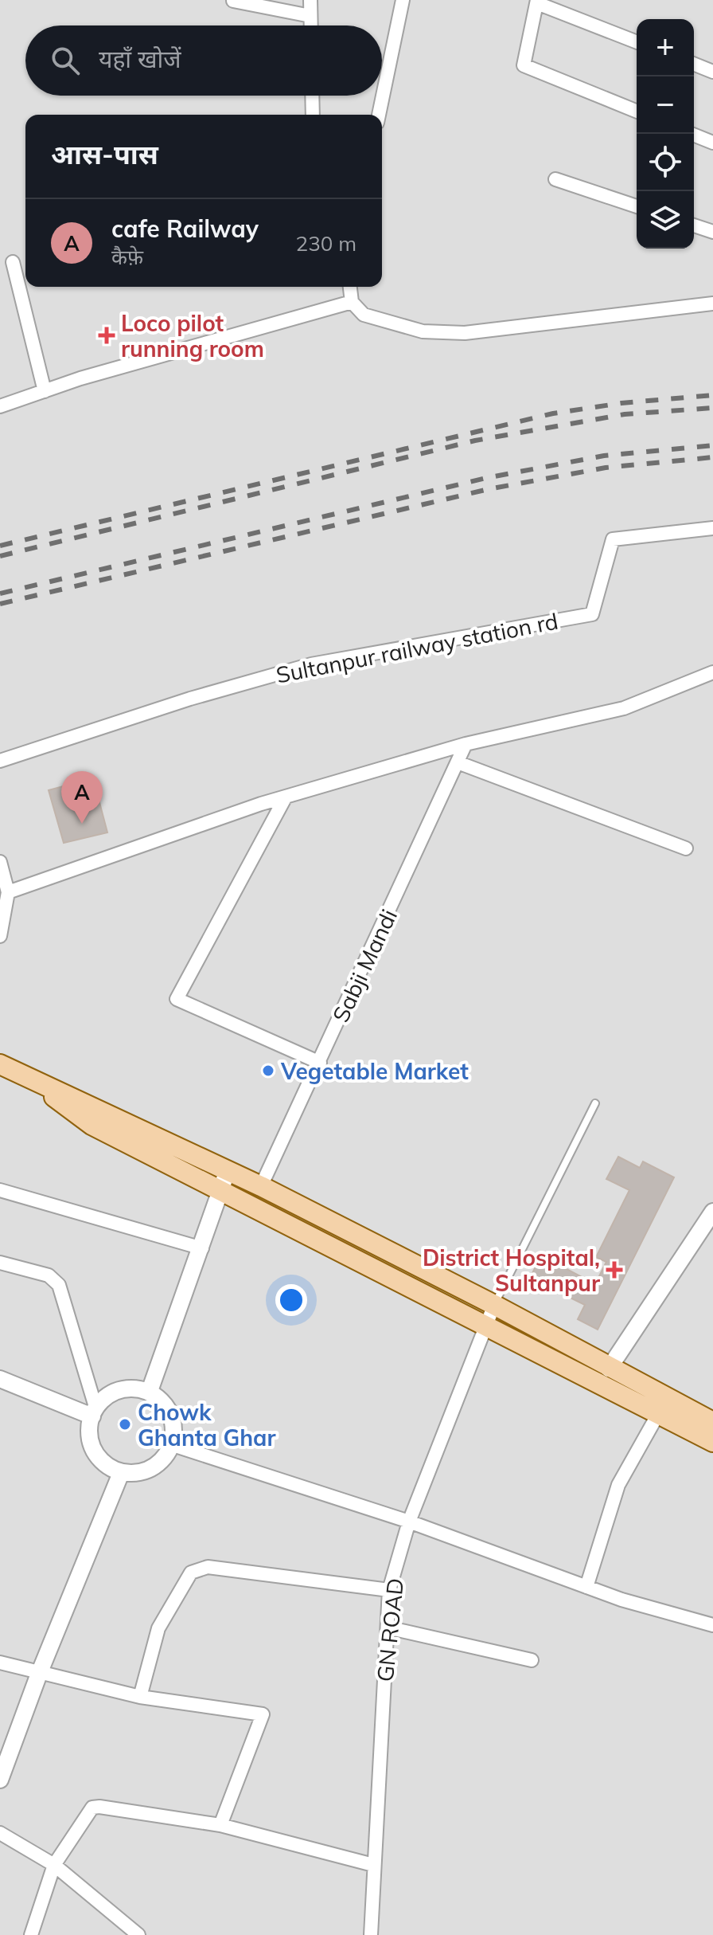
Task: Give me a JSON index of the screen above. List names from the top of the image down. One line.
{"streets":{"street":["Sultanpur railway station rd","Sabji Mandi","GN ROAD"]},"places":{"health":["Loco pilot running room","District Hospital, Sultanpur"],"other":["Vegetable Market","Chowk Ghanta Ghar"]},"page":{"map_buttons":["+","−"],"search":"यहाँ खोजें","heading":"आस-पास","list":[{"mark":"A","name":"cafe Railway","note":"कैफ़े","value":"230 m"}],"pins":"A"}}
